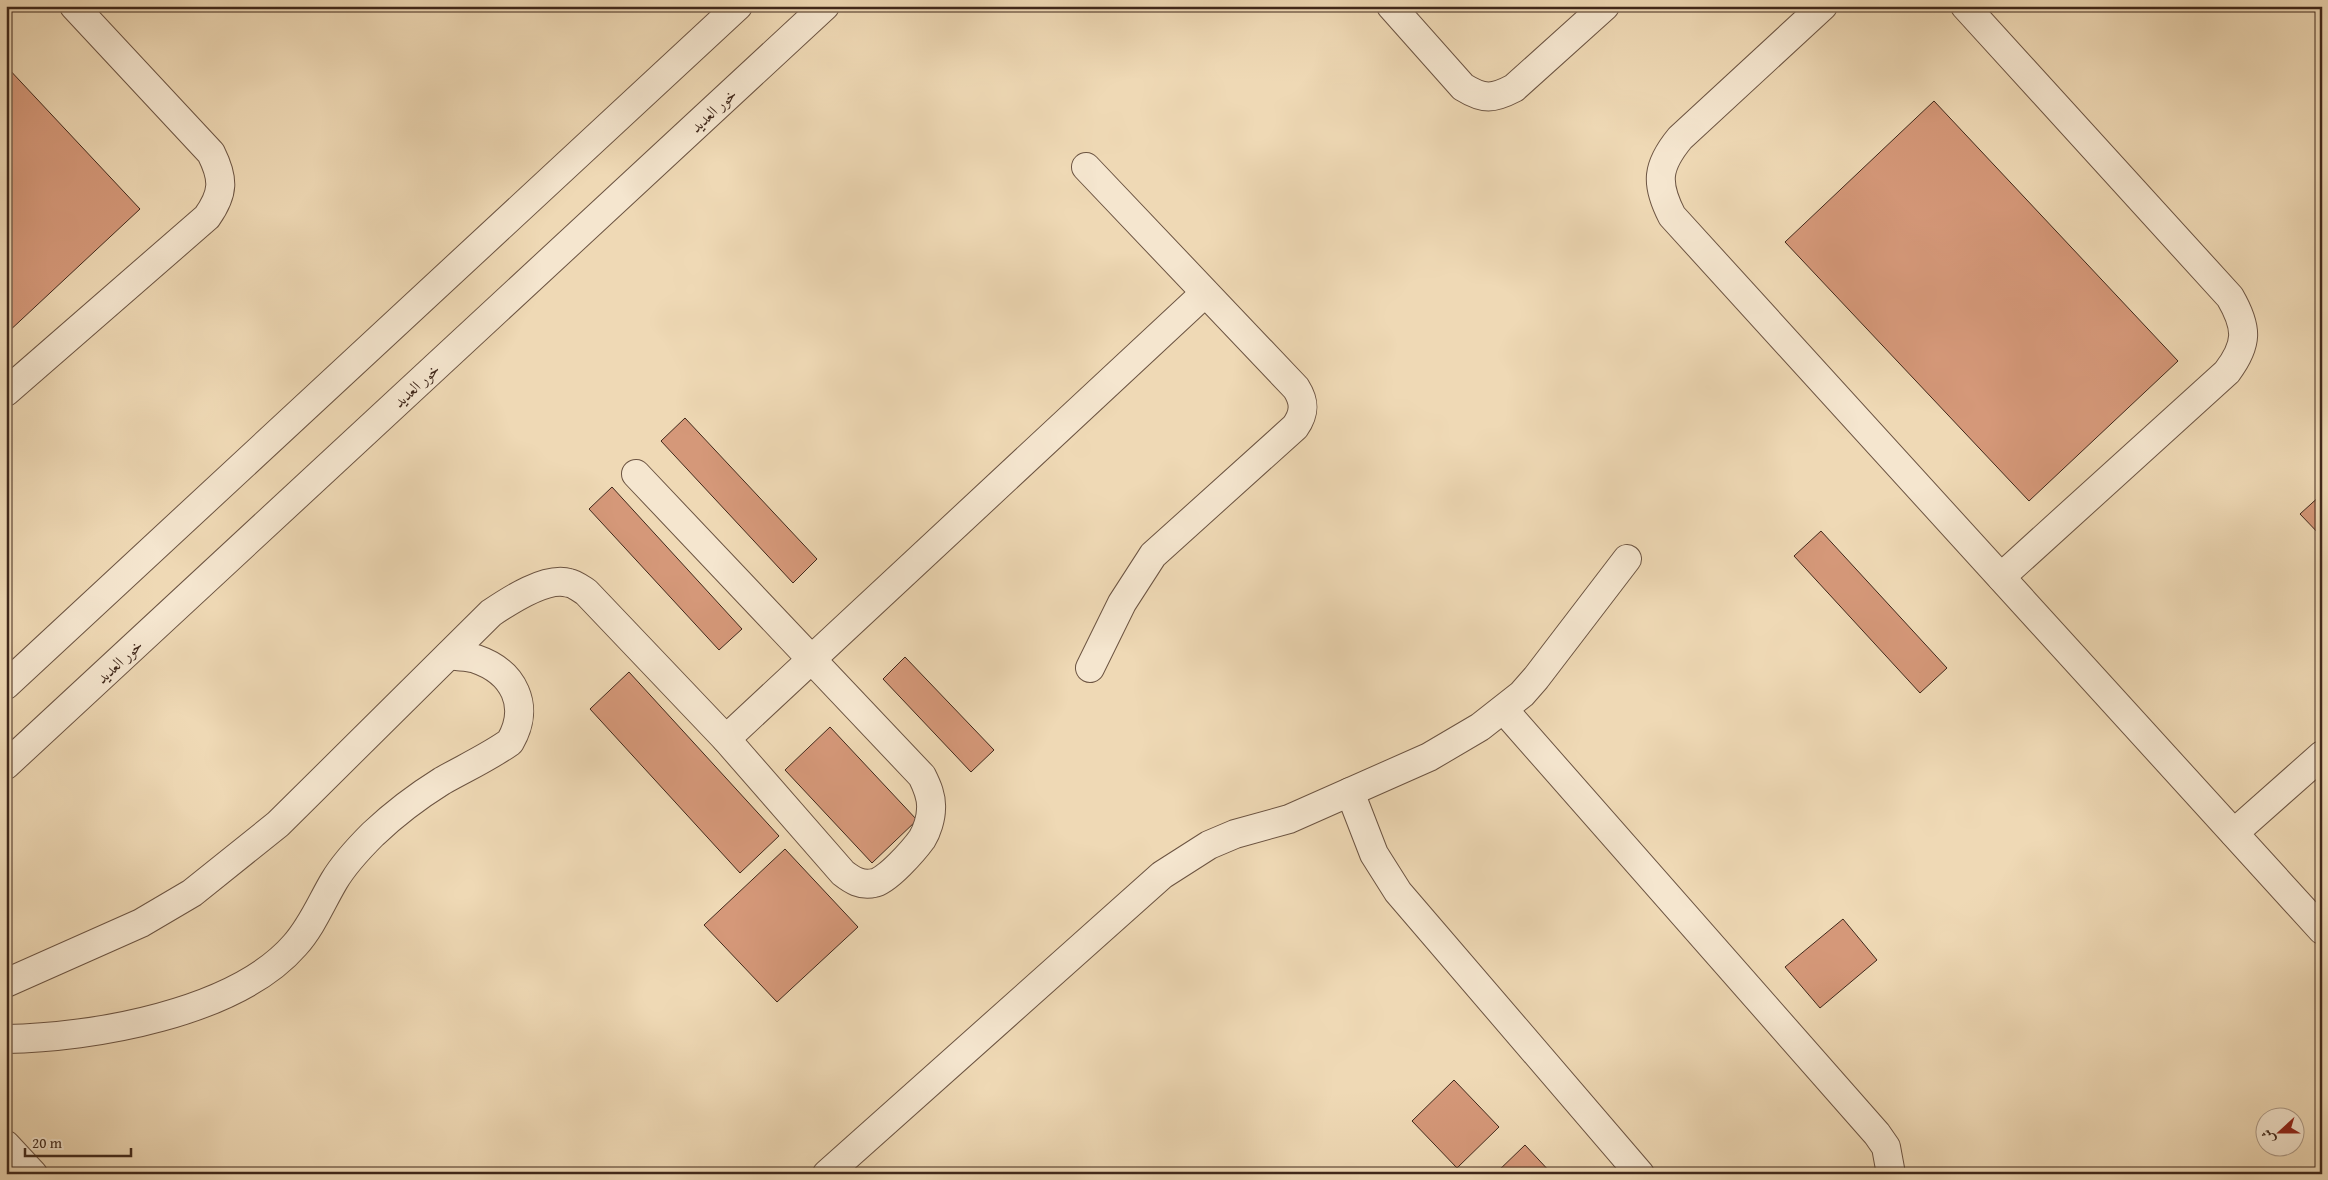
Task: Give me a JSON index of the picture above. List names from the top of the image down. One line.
{"streets":{"street":["خور العديد"]},"scale_bar":"20 m","north":"left"}
